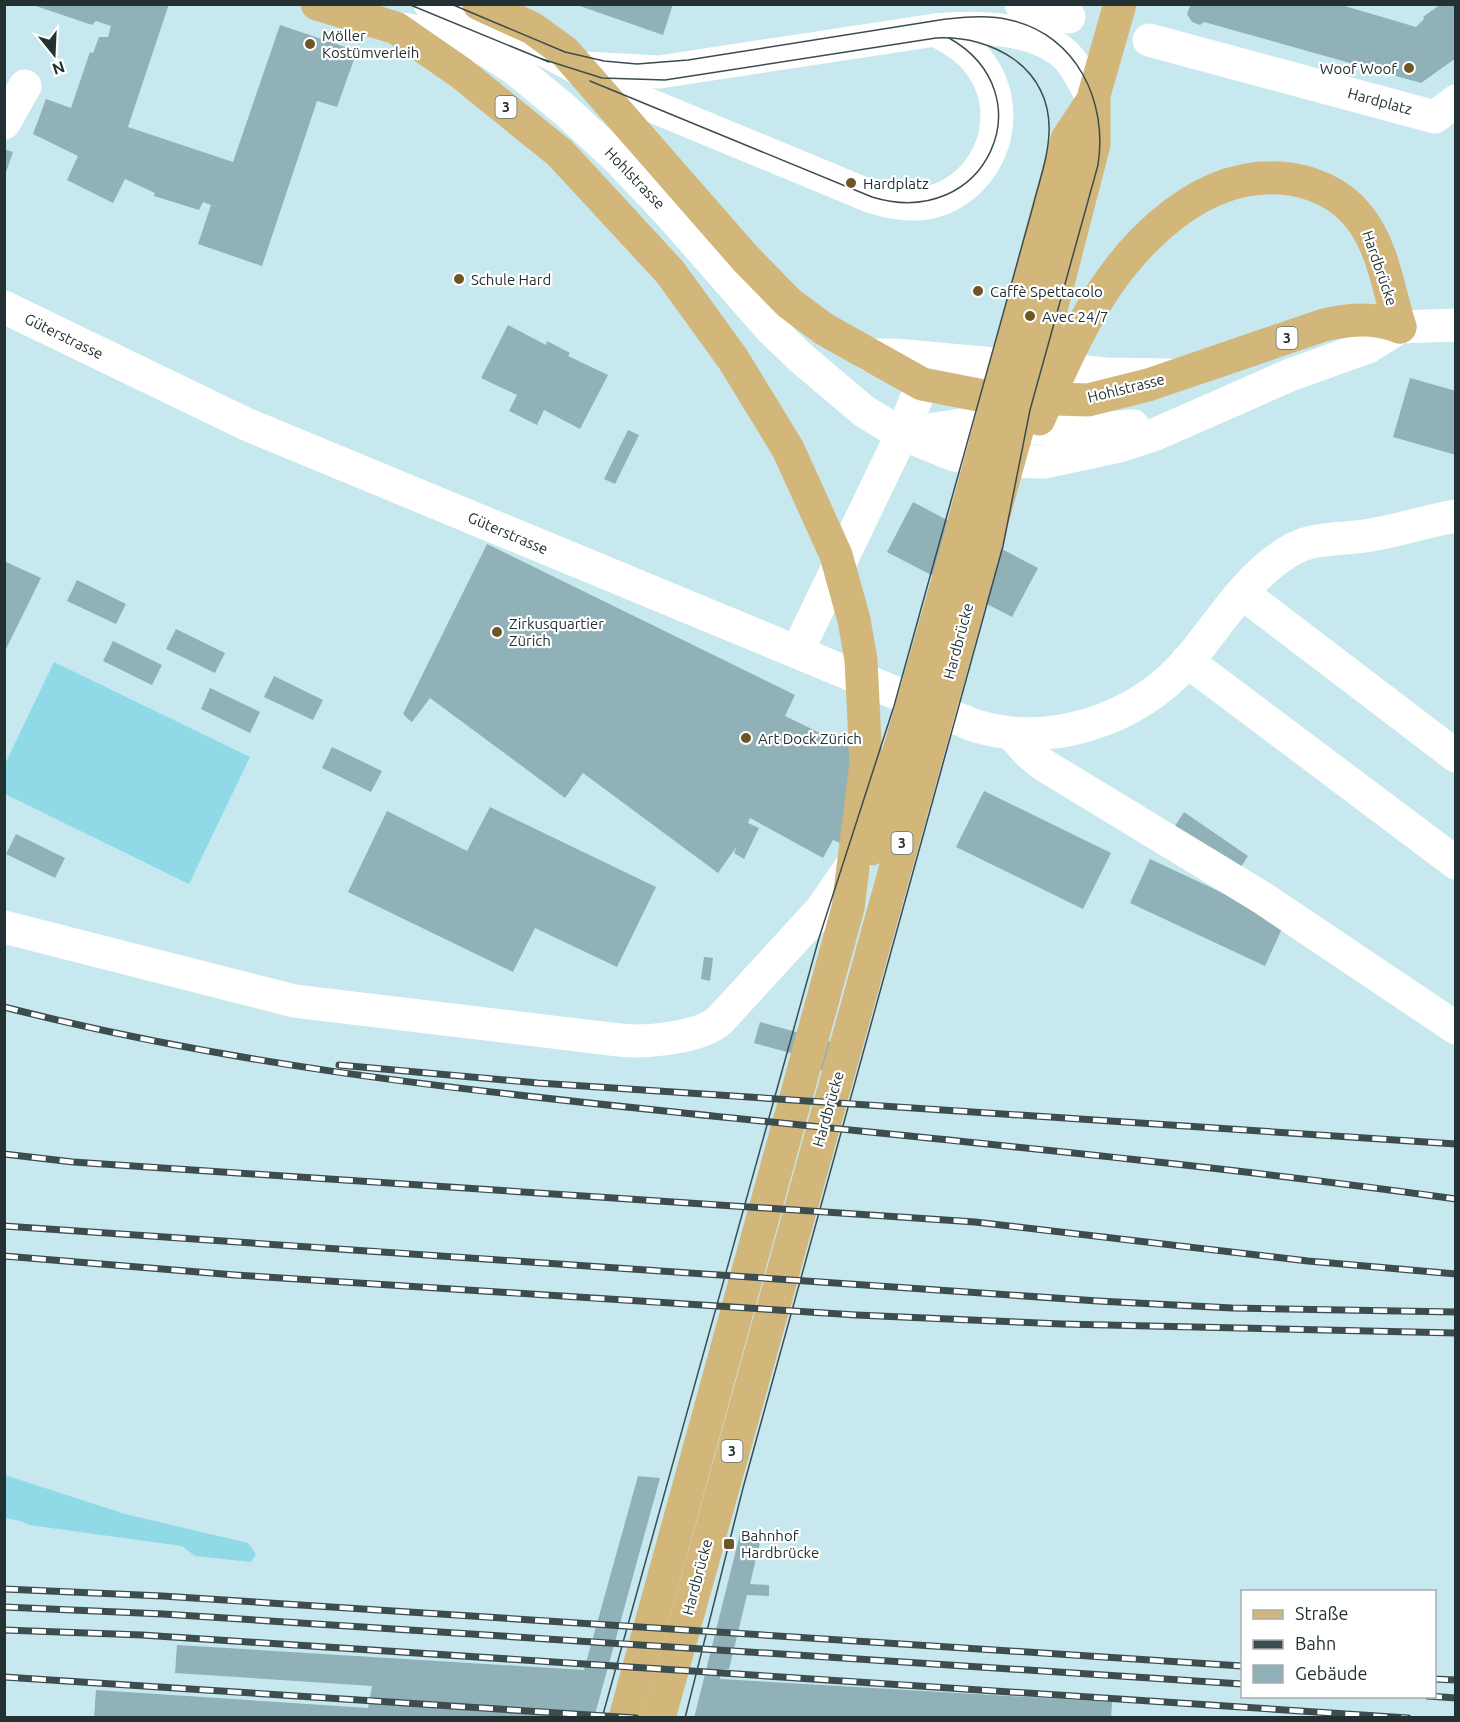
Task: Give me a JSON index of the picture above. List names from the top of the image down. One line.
{"streets":{"main road":["3","Hohlstrasse","Hardbrücke"],"street":["Hardplatz","Güterstrasse"]},"crossings":[["Hohlstrasse","Hardbrücke"]],"places":{"other":["Möller Kostümverleih","Woof Woof","Hardplatz","Schule Hard","Caffè Spettacolo","Avec 24/7","Zirkusquartier Zürich","Art Dock Zürich"],"transit":["Bahnhof Hardbrücke"]},"legend":["Straße","Bahn","Gebäude"],"north":"bottom"}
